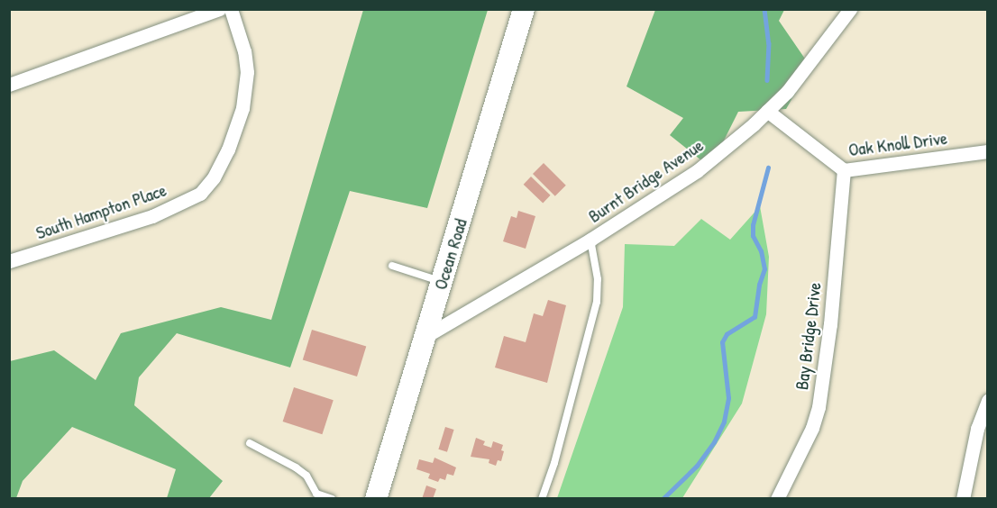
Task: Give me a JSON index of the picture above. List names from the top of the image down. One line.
{"streets":{"main road":["Ocean Road"],"street":["Oak Knoll Drive","Burnt Bridge Avenue","South Hampton Place","Bay Bridge Drive"]},"crossings":[["Oak Knoll Drive","Burnt Bridge Avenue"],["Oak Knoll Drive","Bay Bridge Drive"],["Burnt Bridge Avenue","Ocean Road"]]}
